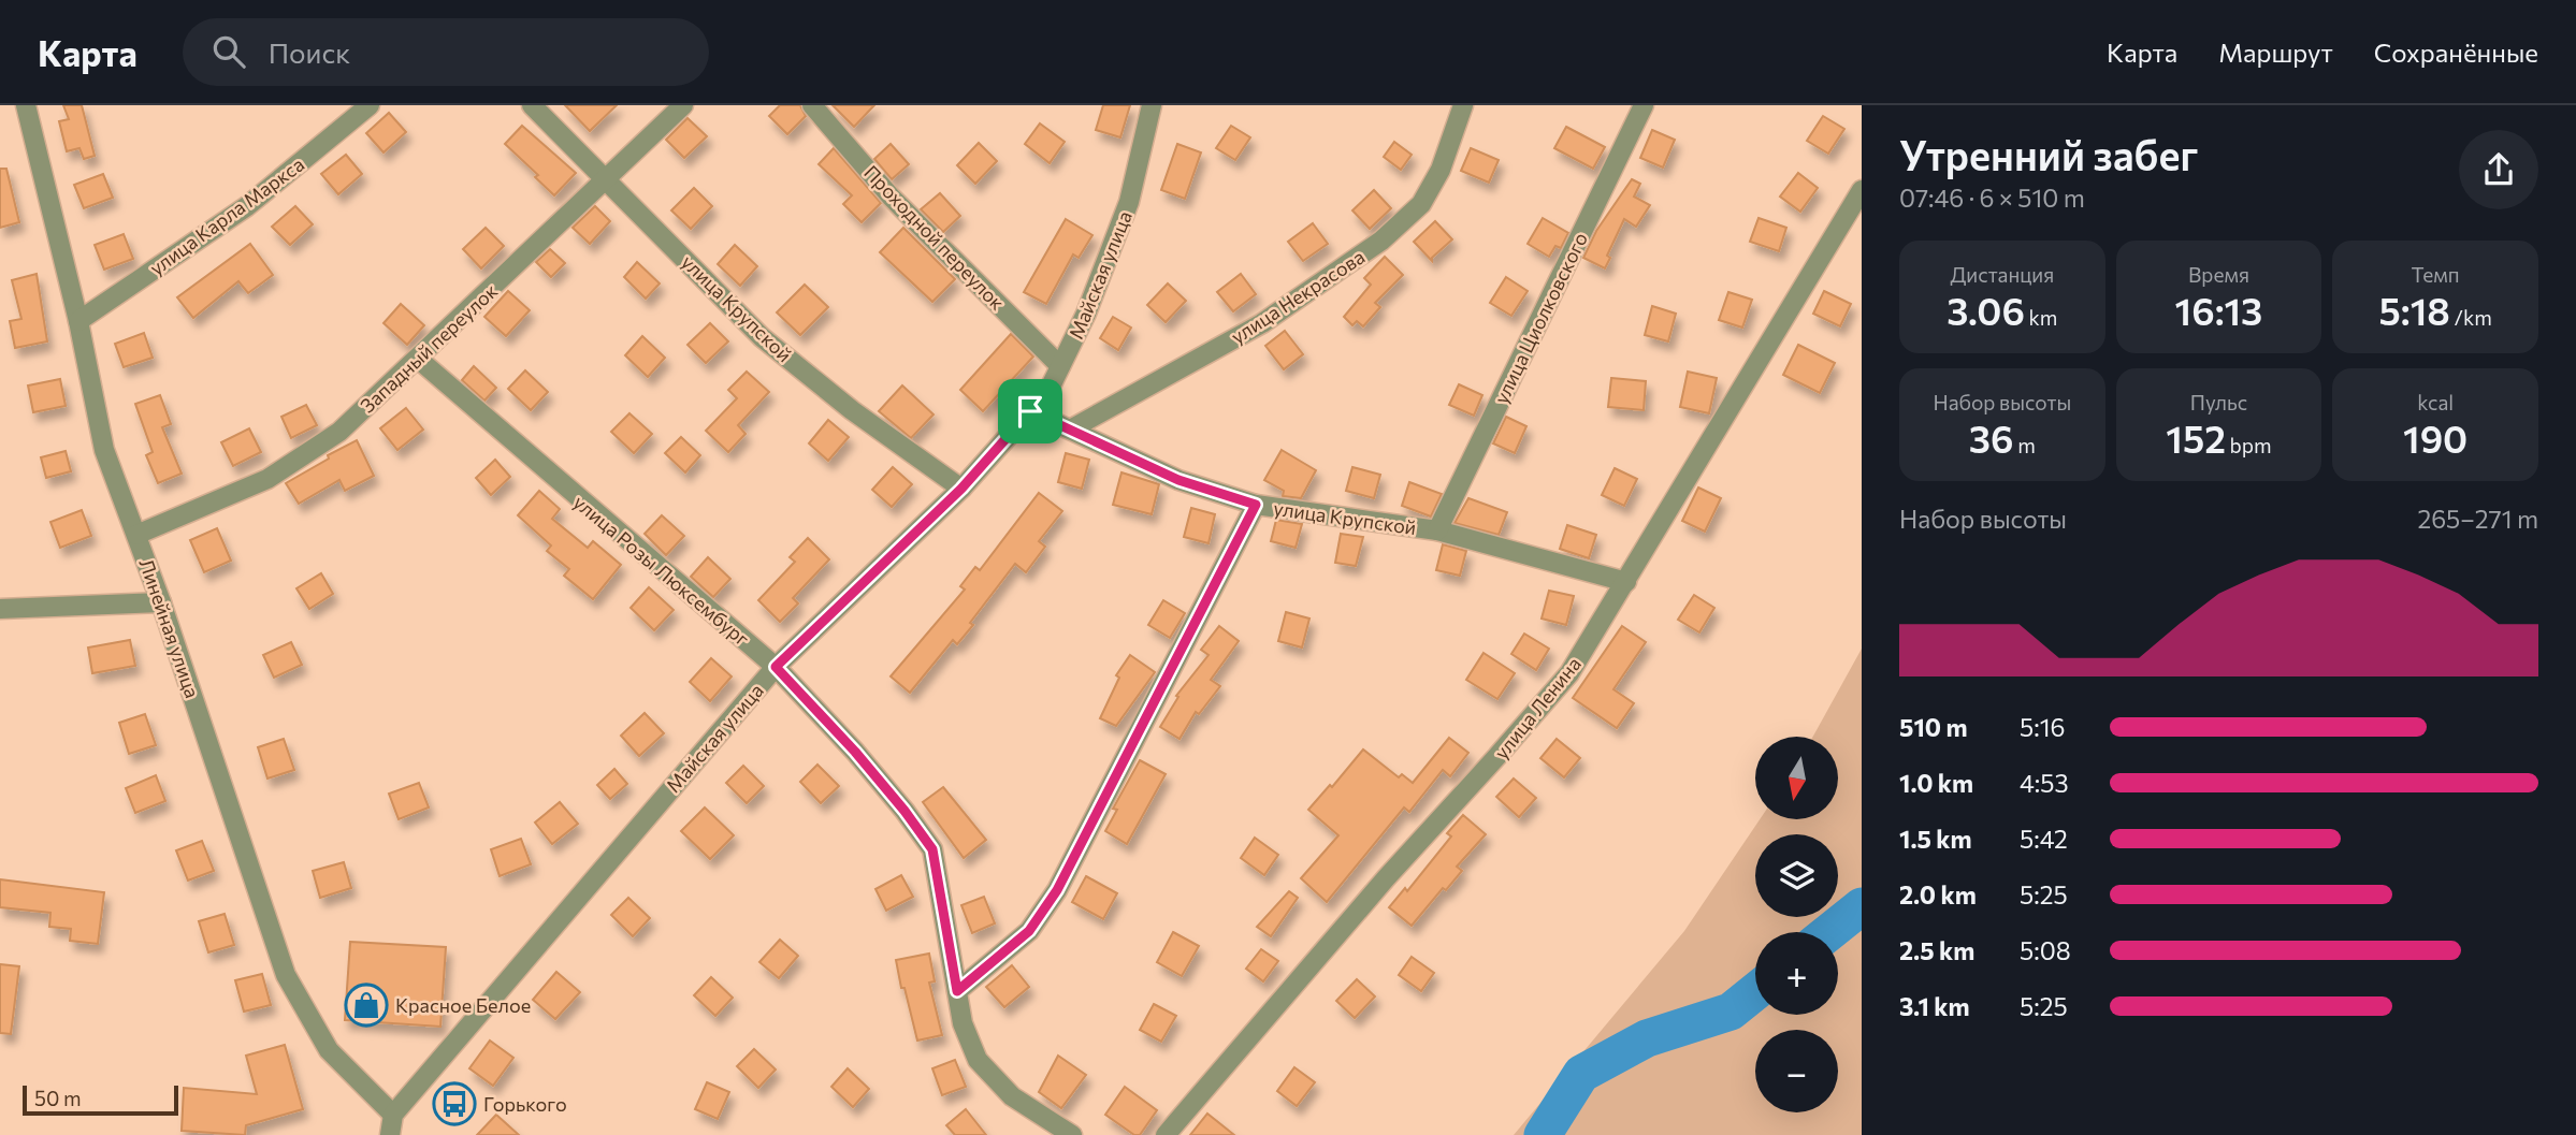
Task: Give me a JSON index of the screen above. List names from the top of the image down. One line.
{"streets":{"street":["улица Карла Маркса","Проходной переулок","Майская улица","улица Некрасова","улица Крупской","улица Циолковского","Западный переулок","улица Розы Люксембург","Линейная улица","улица Ленина"]},"crossings":[["улица Карла Маркса","Линейная улица"],["Проходной переулок","Майская улица"],["Майская улица","улица Крупской"],["Майская улица","улица Розы Люксембург"],["Майская улица","Линейная улица"],["улица Некрасова","улица Крупской"],["улица Крупской","улица Циолковского"],["улица Крупской","Западный переулок"],["улица Крупской","улица Ленина"],["Западный переулок","улица Розы Люксембург"],["Западный переулок","Линейная улица"]],"places":{"shop":["Красное Белое"],"bus stop":["Горького"]},"scale_bar":"50 m","north":"bottom","page":{"header":"Карта","search":"Поиск","nav":["Карта","Маршрут","Сохранённые"],"heading":["Утренний забег","07:46 · 6 × 510 m"],"stats":[["Дистанция","3.06 km"],["Время","16:13"],["Темп","5:18 /km"],["Набор высоты","36 m"],["Пульс","152 bpm"],["kcal","190"]],"chart":["Набор высоты","265–271 m"],"list":[{"name":"510 m","note":"5:16"},{"name":"1.0 km","note":"4:53"},{"name":"1.5 km","note":"5:42"},{"name":"2.0 km","note":"5:25"},{"name":"2.5 km","note":"5:08"},{"name":"3.1 km","note":"5:25"}],"map_buttons":["+","−"],"scale":"50 m"}}
